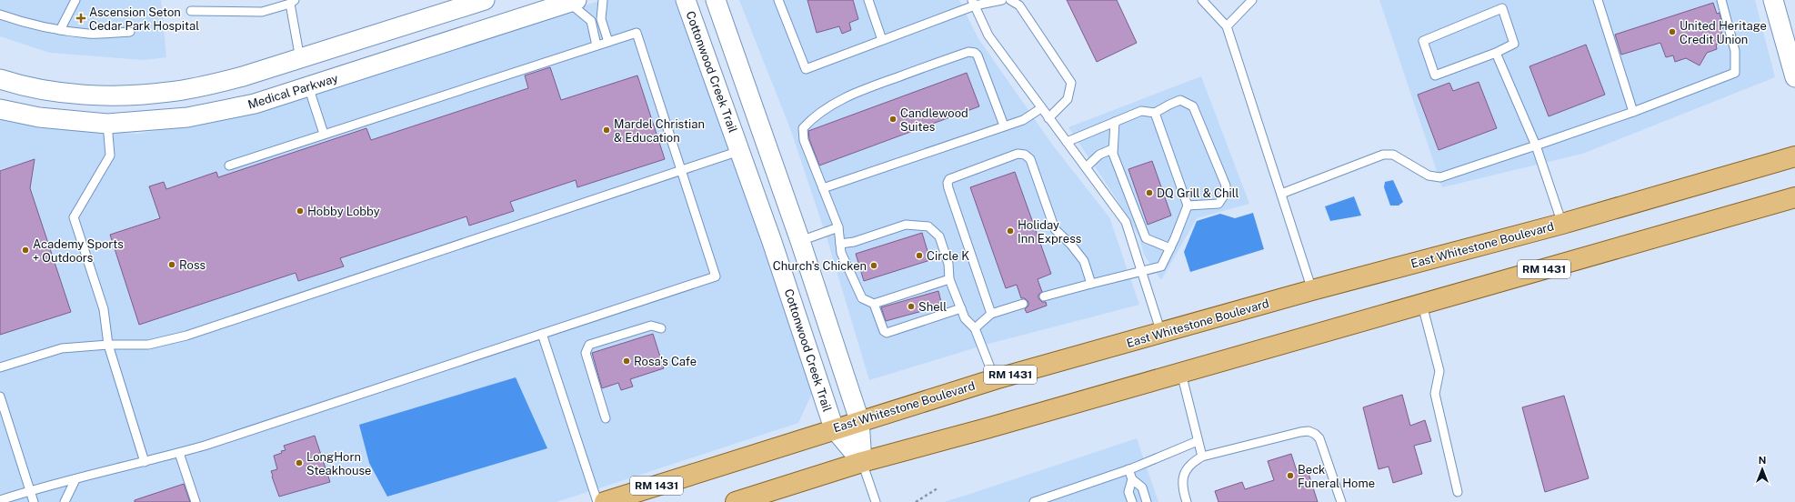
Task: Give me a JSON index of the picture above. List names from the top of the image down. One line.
{"streets":{"main road":["East Whitestone Boulevard","RM 1431"],"street":["Cottonwood Creek Trail","Medical Parkway"]},"crossings":[["Cottonwood Creek Trail","East Whitestone Boulevard"],["Cottonwood Creek Trail","RM 1431"]],"places":{"health":["Ascension Seton Cedar Park Hospital"],"other":["United Heritage Credit Union","Candlewood Suites","Mardel Christian & Education","DQ Grill & Chill","Hobby Lobby","Holiday Inn Express","Academy Sports + Outdoors","Circle K","Ross","Church's Chicken","Shell","Rosa's Cafe","LongHorn Steakhouse","Beck Funeral Home"]},"north":"top"}
